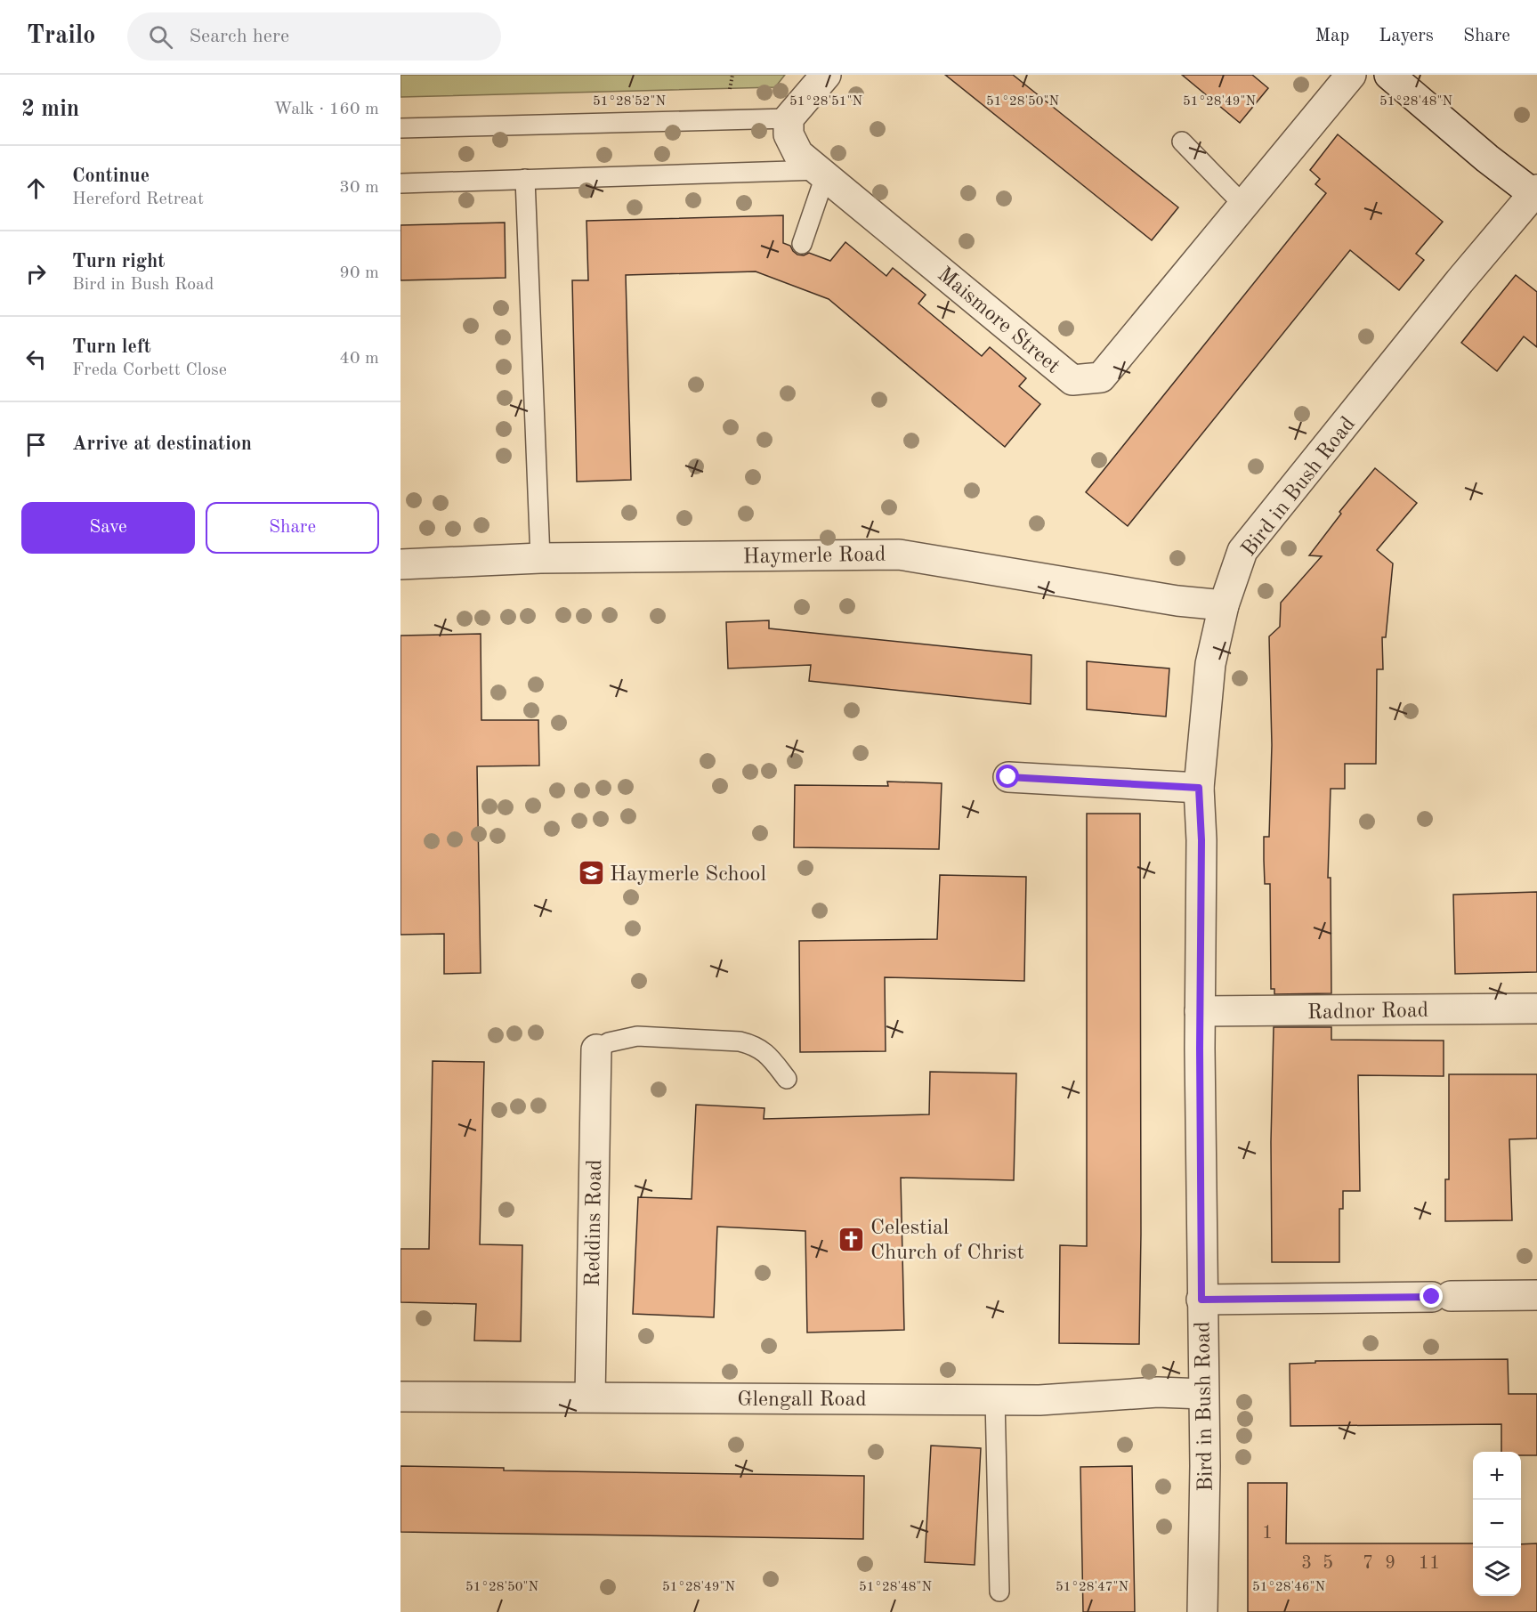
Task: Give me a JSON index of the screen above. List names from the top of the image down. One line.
{"streets":{"street":["Maismore Street","Bird in Bush Road","Haymerle Road","Radnor Road","Reddins Road","Glengall Road"]},"crossings":[["Bird in Bush Road","Haymerle Road"],["Bird in Bush Road","Radnor Road"],["Bird in Bush Road","Glengall Road"],["Reddins Road","Glengall Road"]],"places":{"school or university":["Haymerle School"],"church":["Celestial Church of Christ"]},"house_numbers":["1","3","5","7","9","11"],"page":{"header":"Trailo","search":"Search here","nav":["Map","Layers","Share"],"heading":["2 min","Walk · 160 m"],"list":[["Continue","Hereford Retreat","30 m"],["Turn right","Bird in Bush Road","90 m"],["Turn left","Freda Corbett Close","40 m"],"Arrive at destination"],"buttons":["Save","Share"],"map_buttons":["+","−"]},"coordinates":["51°28'52\"N","51°28'51\"N","51°28'50\"N","51°28'49\"N","51°28'48\"N","51°28'47\"N","51°28'46\"N"]}
